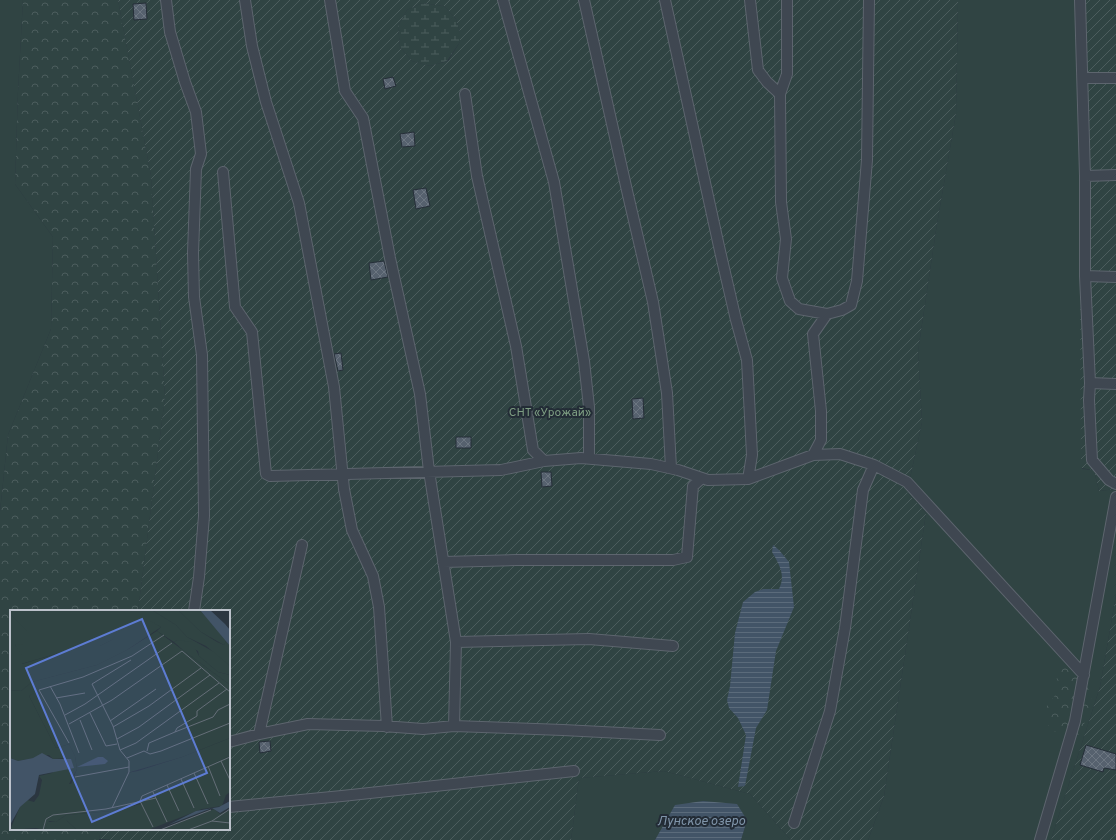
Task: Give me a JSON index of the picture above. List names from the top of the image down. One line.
{"water":["Лунское озеро"],"parks":["СНТ «Урожай»"]}
